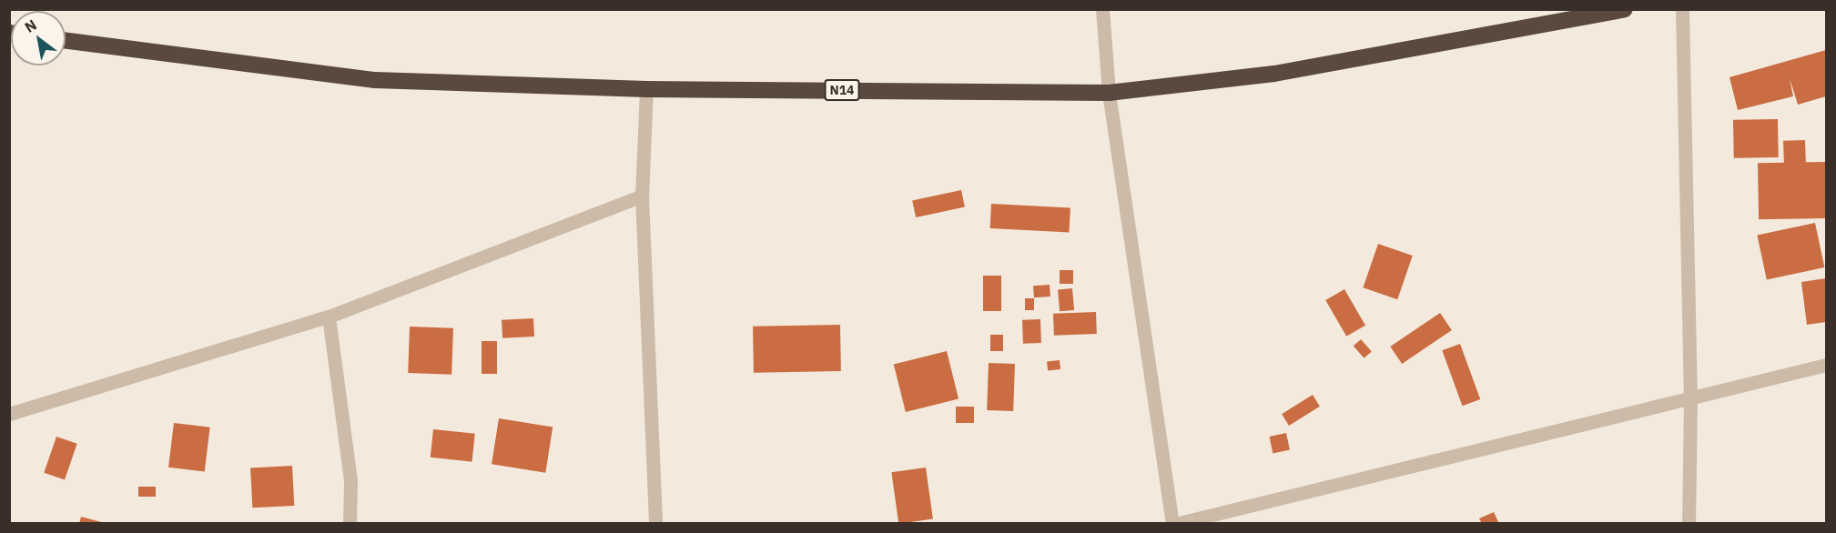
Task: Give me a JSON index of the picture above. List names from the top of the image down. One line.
{"streets":{"highway":["N14"]},"north":"top left"}
